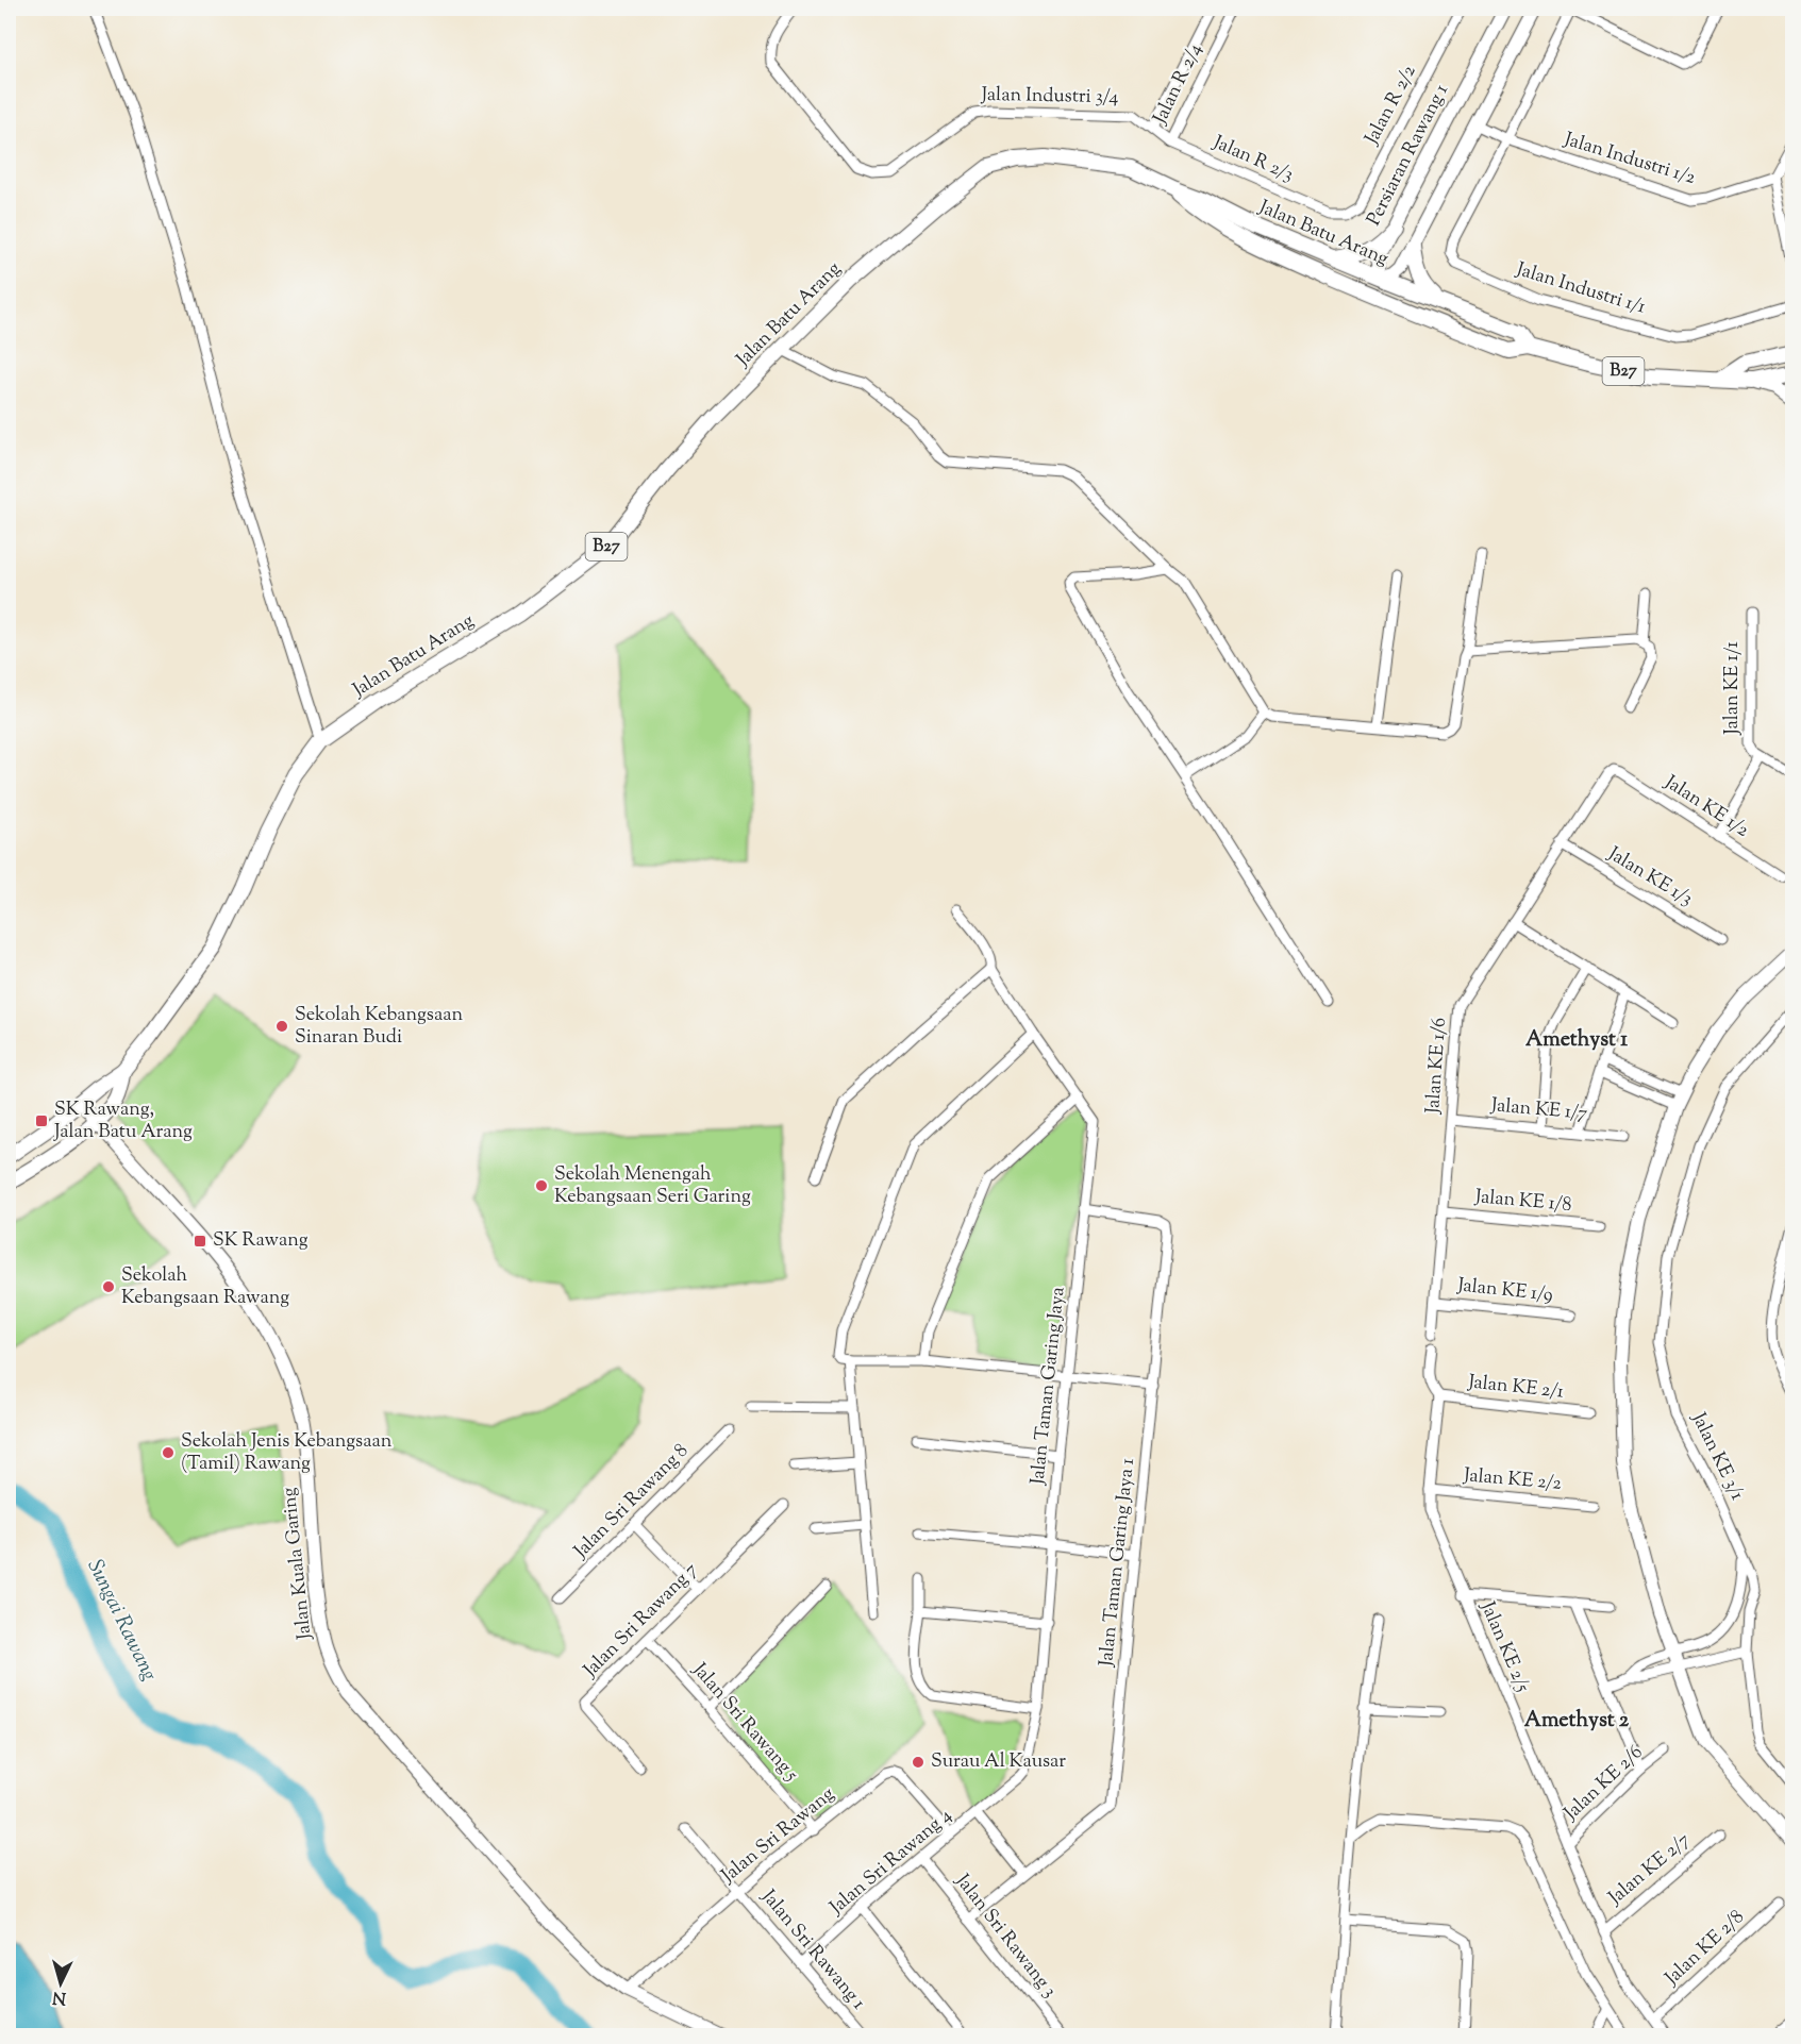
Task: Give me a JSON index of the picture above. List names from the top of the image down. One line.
{"streets":{"main road":["Jalan Batu Arang","B27"],"street":["Jalan R 2/4","Jalan Industri 3/4","Jalan R 2/2","Persiaran Rawang 1","Jalan R 2/3","Jalan Industri 1/2","Jalan Industri 1/1","Jalan KE 1/1","Jalan KE 1/2","Jalan KE 1/3","Jalan KE 1/6","Jalan KE 1/7","Jalan KE 1/8","Jalan KE 1/9","Jalan Taman Garing Jaya","Jalan KE 2/1","Jalan KE 3/1","Jalan KE 2/2","Jalan Sri Rawang 8","Jalan Taman Garing Jaya 1","Jalan Kuala Garing","Jalan Sri Rawang 7","Jalan KE 2/5","Jalan Sri Rawang 5","Jalan KE 2/6","Jalan Sri Rawang","Jalan Sri Rawang 4","Jalan KE 2/7","Jalan Sri Rawang 3","Jalan KE 2/8","Jalan Sri Rawang 1"]},"crossings":[["Jalan R 2/4","Jalan R 2/3"],["Jalan Industri 3/4","Jalan R 2/3"],["Jalan R 2/2","Jalan R 2/3"],["Persiaran Rawang 1","Jalan Batu Arang"],["Jalan Industri 1/2","Jalan Industri 1/1"],["Jalan Batu Arang","Jalan Kuala Garing"],["Jalan KE 1/2","Jalan KE 1/6"],["Jalan KE 1/3","Jalan KE 1/6"],["Jalan KE 1/6","Jalan KE 1/7"],["Jalan KE 1/6","Jalan KE 1/8"],["Jalan KE 1/6","Jalan KE 1/9"],["Jalan Taman Garing Jaya","Jalan Taman Garing Jaya 1"],["Jalan Taman Garing Jaya","Jalan Sri Rawang 4"],["Jalan KE 2/1","Jalan KE 2/5"],["Jalan KE 2/2","Jalan KE 2/5"],["Jalan Taman Garing Jaya 1","Jalan Sri Rawang 3"],["Jalan Kuala Garing","Jalan Sri Rawang"],["Jalan Sri Rawang 7","Jalan Sri Rawang 5"],["Jalan KE 2/5","Jalan KE 2/6"],["Jalan KE 2/5","Jalan KE 2/7"],["Jalan KE 2/5","Jalan KE 2/8"],["Jalan Sri Rawang 5","Jalan Sri Rawang"],["Jalan Sri Rawang","Jalan Sri Rawang 4"],["Jalan Sri Rawang","Jalan Sri Rawang 1"],["Jalan Sri Rawang 4","Jalan Sri Rawang 3"],["Jalan Sri Rawang 4","Jalan Sri Rawang 1"]],"districts":["Amethyst 1","Amethyst 2"],"water":["Sungai Rawang"],"places":{"other":["Sekolah Kebangsaan Sinaran Budi","Sekolah Menengah Kebangsaan Seri Garing","Sekolah Kebangsaan Rawang","Sekolah Jenis Kebangsaan (Tamil) Rawang","Surau Al Kausar"],"transit":["SK Rawang, Jalan Batu Arang","SK Rawang"]},"north":"bottom"}
